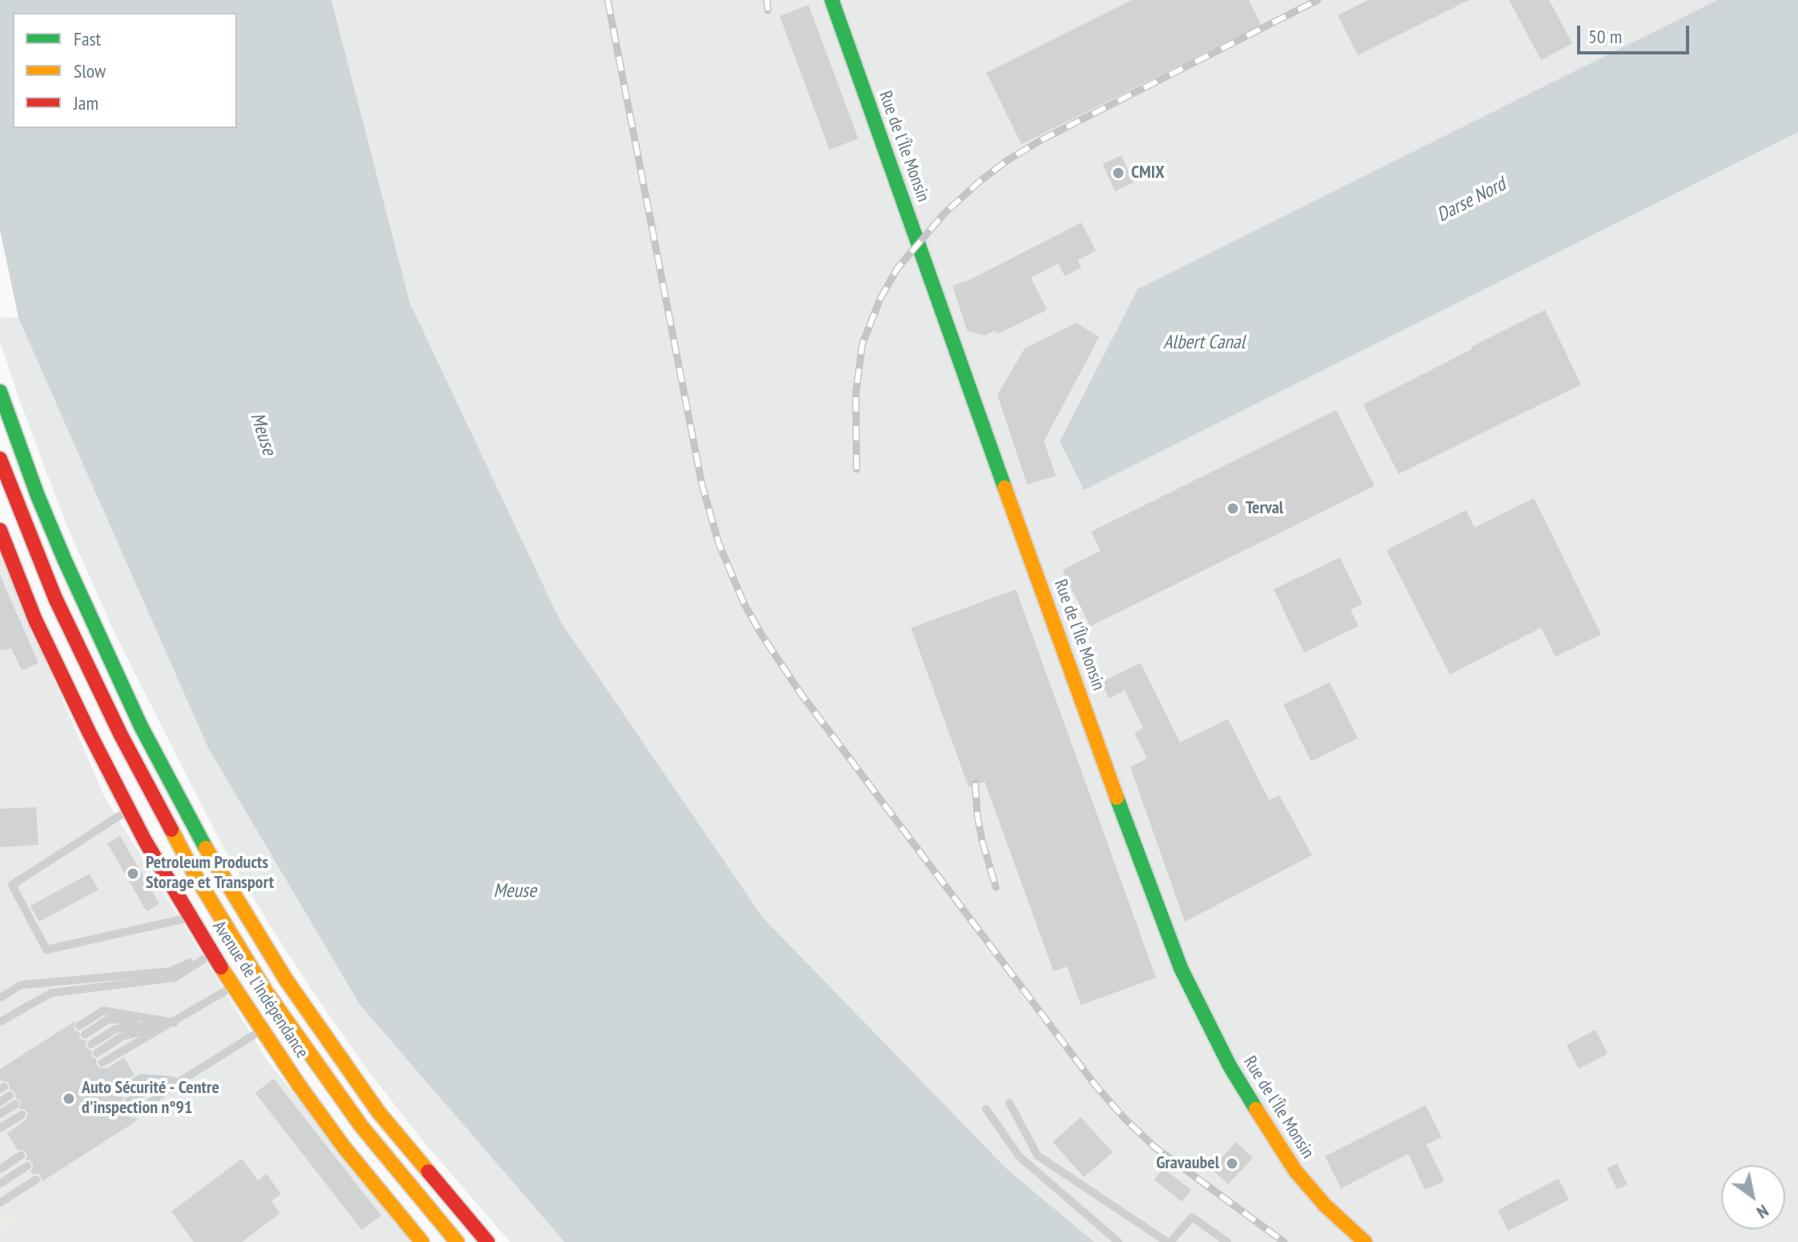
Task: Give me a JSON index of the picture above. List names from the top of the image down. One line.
{"streets":{"main road":["Rue de l'Île Monsin","Avenue de l'Indépendance"]},"water":["Darse Nord","Albert Canal","Meuse"],"places":["CMIX","Terval","Petroleum Products Storage et Transport","Auto Sécurité - Centre d'inspection n°91","Gravaubel"],"legend":["Fast","Slow","Jam"],"scale_bar":"50 m","north":"bottom right"}
